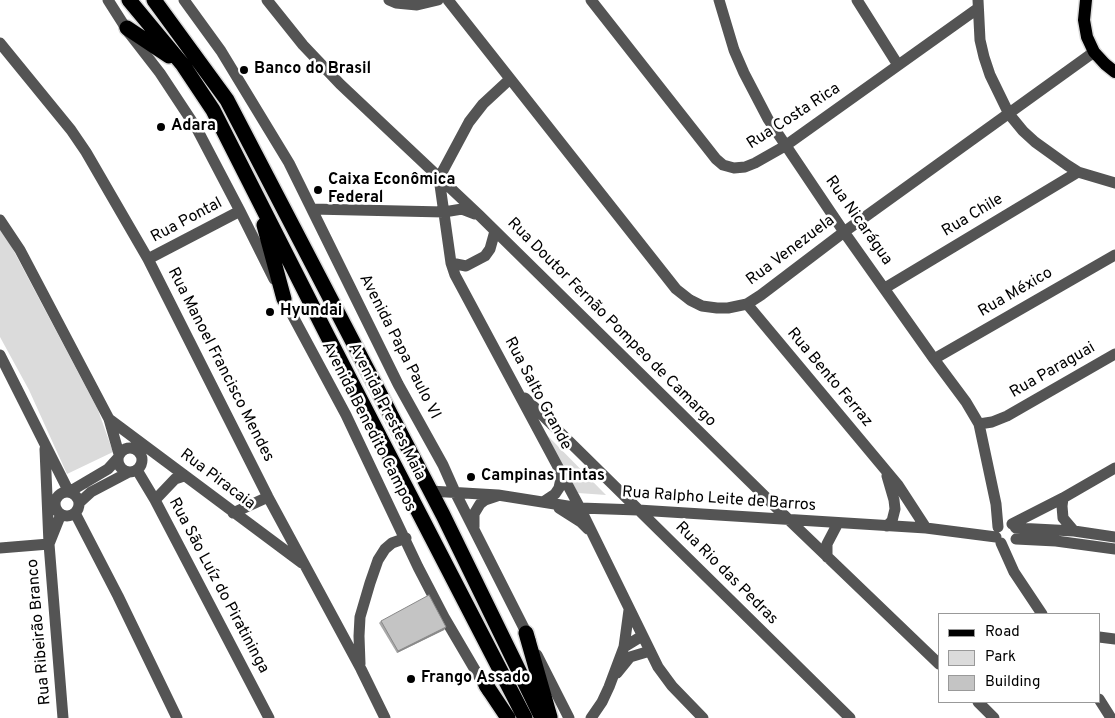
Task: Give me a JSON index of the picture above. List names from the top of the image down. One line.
{"streets":{"highway":["Avenida Prestes Maia"],"street":["Rua Costa Rica","Rua Chile","Rua Pontal","Rua Nicarágua","Rua Venezuela","Rua México","Rua Doutor Fernão Pompeo de Camargo","Avenida Papa Paulo VI","Rua Manoel Francisco Mendes","Rua Paraguai","Rua Bento Ferraz","Rua Salto Grande","Avenida Benedito Campos","Rua Piracaia","Rua Ralpho Leite de Barros","Rua Rio das Pedras","Rua São Luíz do Piratininga","Rua Ribeirão Branco"]},"crossings":[["Rua Costa Rica","Rua Nicarágua"],["Rua Chile","Rua Nicarágua"],["Rua Pontal","Rua Manoel Francisco Mendes"],["Rua Pontal","Avenida Benedito Campos"],["Rua Nicarágua","Rua Venezuela"],["Rua Nicarágua","Rua México"],["Rua Nicarágua","Rua Paraguai"],["Rua Venezuela","Rua Bento Ferraz"],["Rua Doutor Fernão Pompeo de Camargo","Rua Salto Grande"],["Rua Doutor Fernão Pompeo de Camargo","Rua Ralpho Leite de Barros"],["Avenida Papa Paulo VI","Rua Ralpho Leite de Barros"],["Rua Manoel Francisco Mendes","Rua Piracaia"],["Rua Bento Ferraz","Rua Ralpho Leite de Barros"],["Rua Salto Grande","Rua Ralpho Leite de Barros"],["Rua Salto Grande","Rua Rio das Pedras"],["Avenida Prestes Maia","Rua Ralpho Leite de Barros"],["Rua Ralpho Leite de Barros","Rua Rio das Pedras"]],"places":["Banco do Brasil","Adara","Caixa Econômica Federal","Hyundai","Campinas Tintas","Frango Assado"],"legend":["Road","Park","Building"]}
